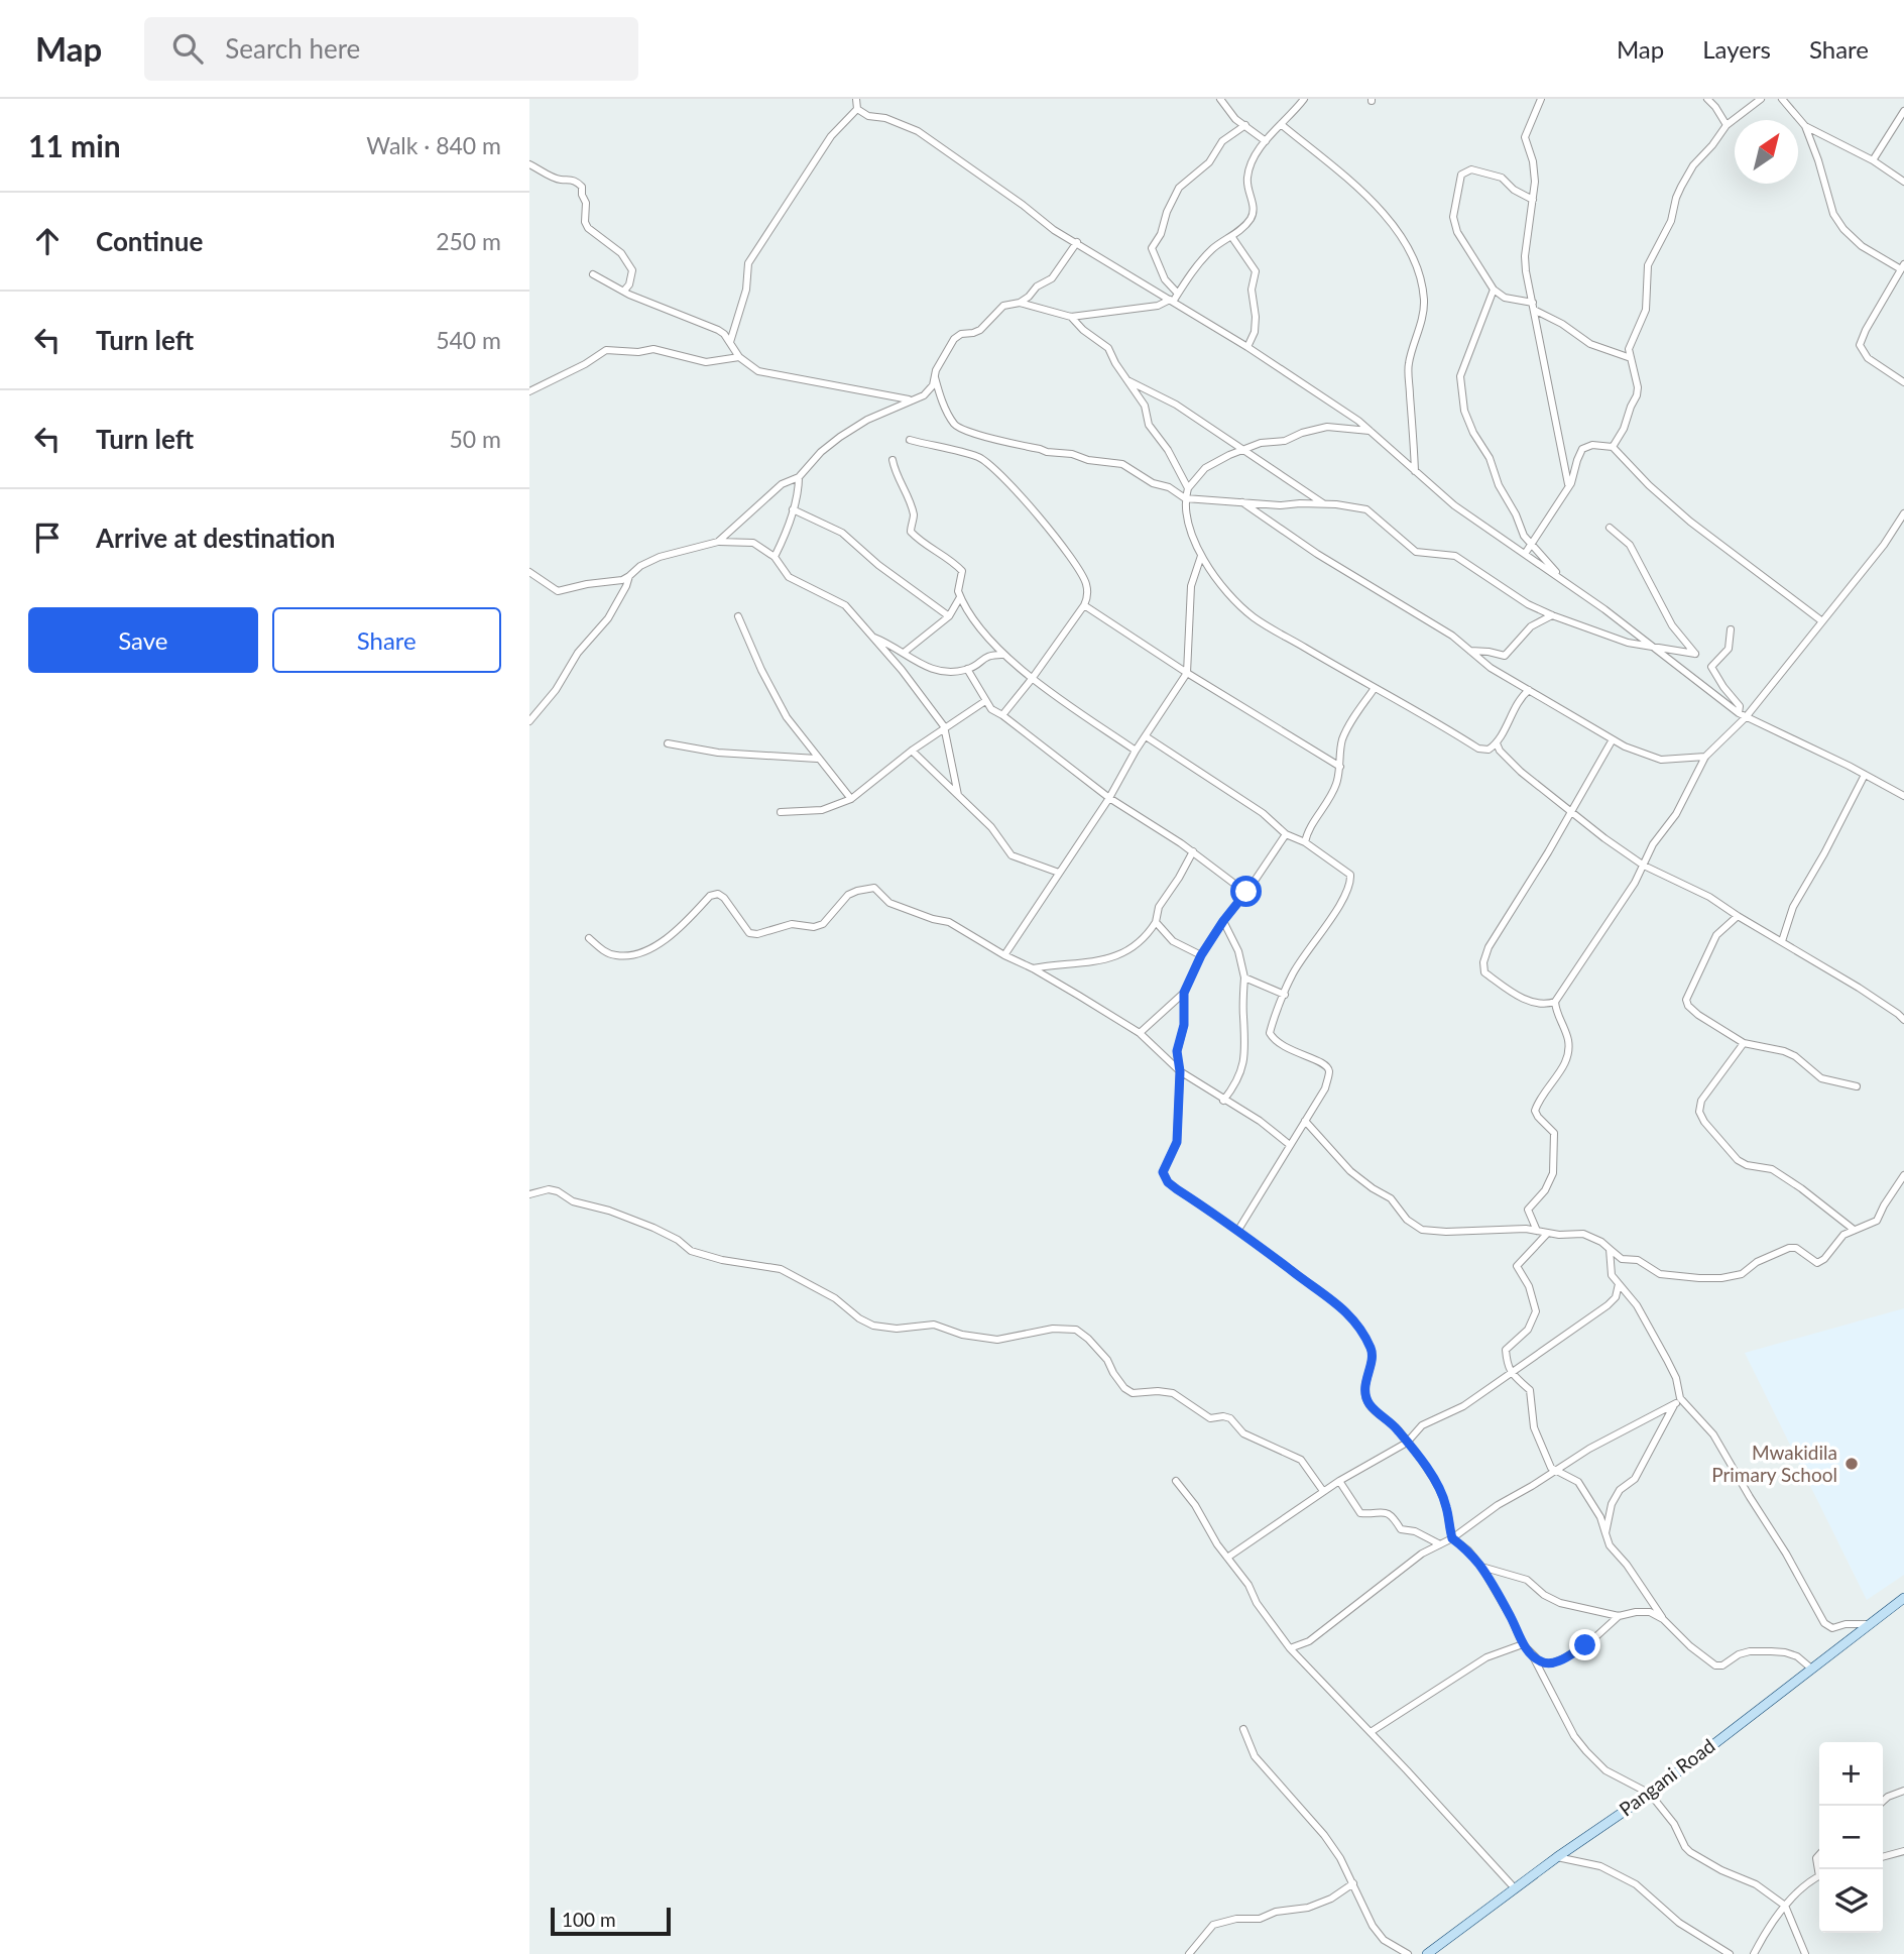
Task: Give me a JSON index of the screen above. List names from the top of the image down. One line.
{"streets":{"main road":["Pangani Road"]},"places":["Mwakidila Primary School"],"scale_bar":"100 m","north":"top right","page":{"header":"Map","search":"Search here","nav":["Map","Layers","Share"],"heading":["11 min","Walk · 840 m"],"list":[["Continue","250 m"],["Turn left","540 m"],["Turn left","50 m"],"Arrive at destination"],"buttons":["Save","Share"],"map_buttons":["+","−"],"scale":"100 m"}}
